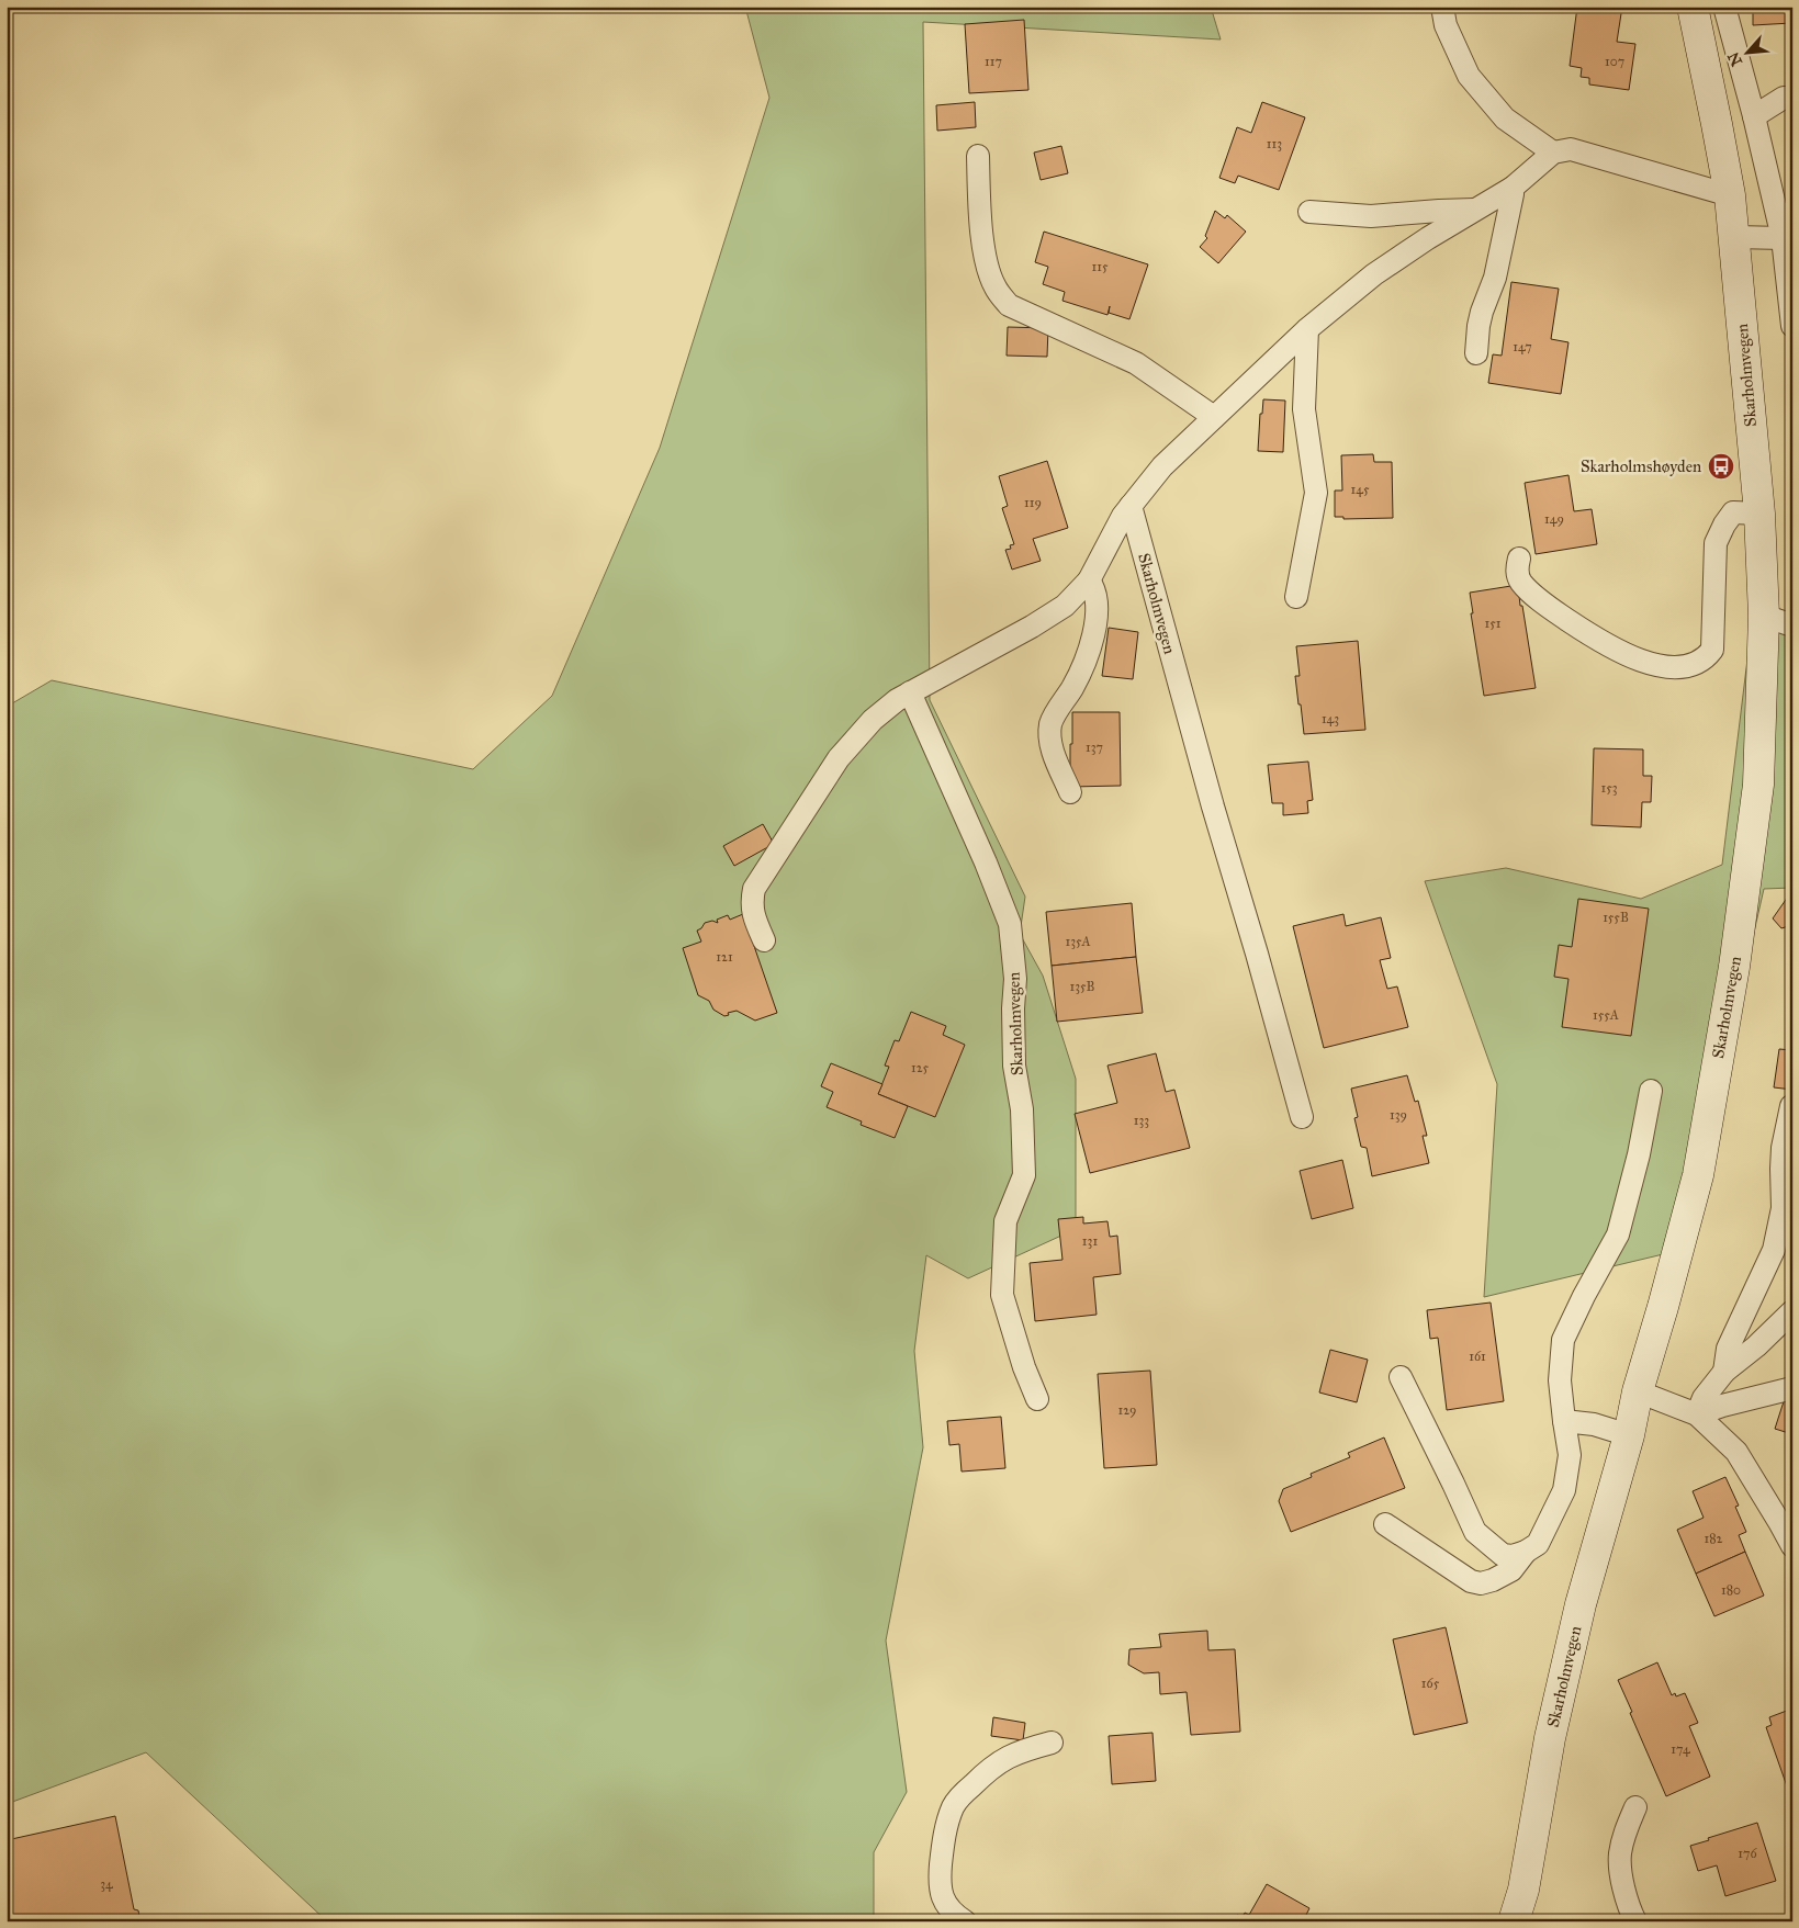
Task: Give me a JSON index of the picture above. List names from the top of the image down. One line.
{"streets":{"street":["Skarholmvegen"]},"places":{"bus stop":["Skarholmshøyden"]},"house_numbers":["117","107","113","115","147","145","119","149","151","143","137","153","155B","135A","121","135B","155A","125","139","133","131","161","129","182","180","165","174","176","34"],"north":"bottom left"}
